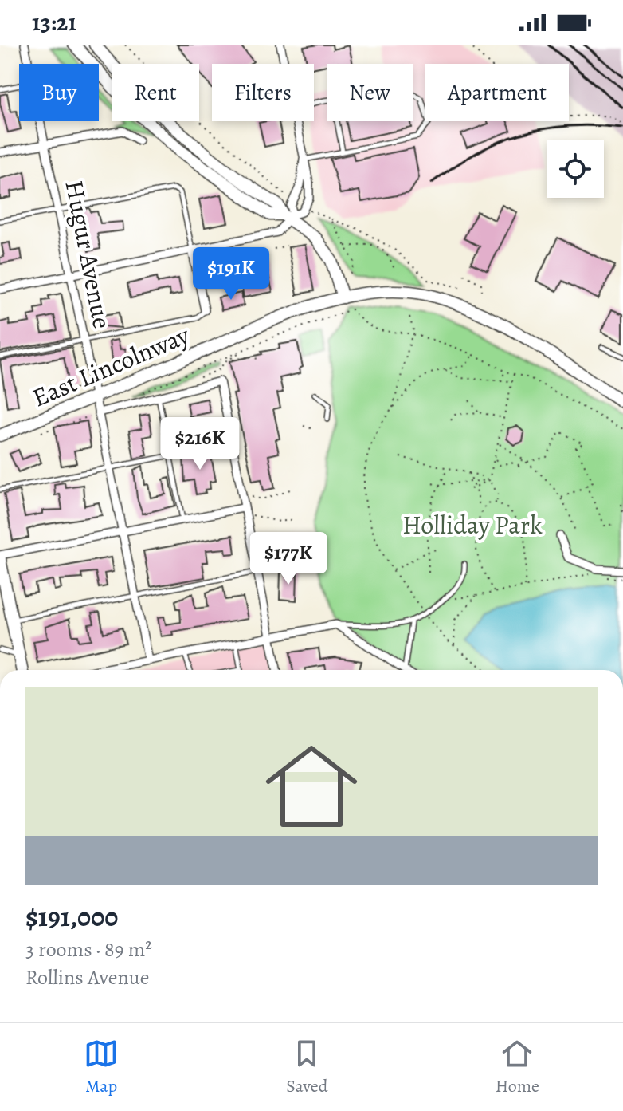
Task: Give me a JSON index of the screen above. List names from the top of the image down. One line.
{"streets":{"main road":["East Lincolnway"],"street":["Hugur Avenue"]},"crossings":[["Hugur Avenue","East Lincolnway"]],"parks":["Holliday Park"],"page":{"status":"13:21","chip":["Buy","Rent","Filters","New","Apartment"],"price":["$191K","$216K","$177K"],"list":[{"name":"$191,000","note":"3 rooms · 89 m² · Rollins Avenue"}],"tabs":["Map","Saved","Home"]}}
